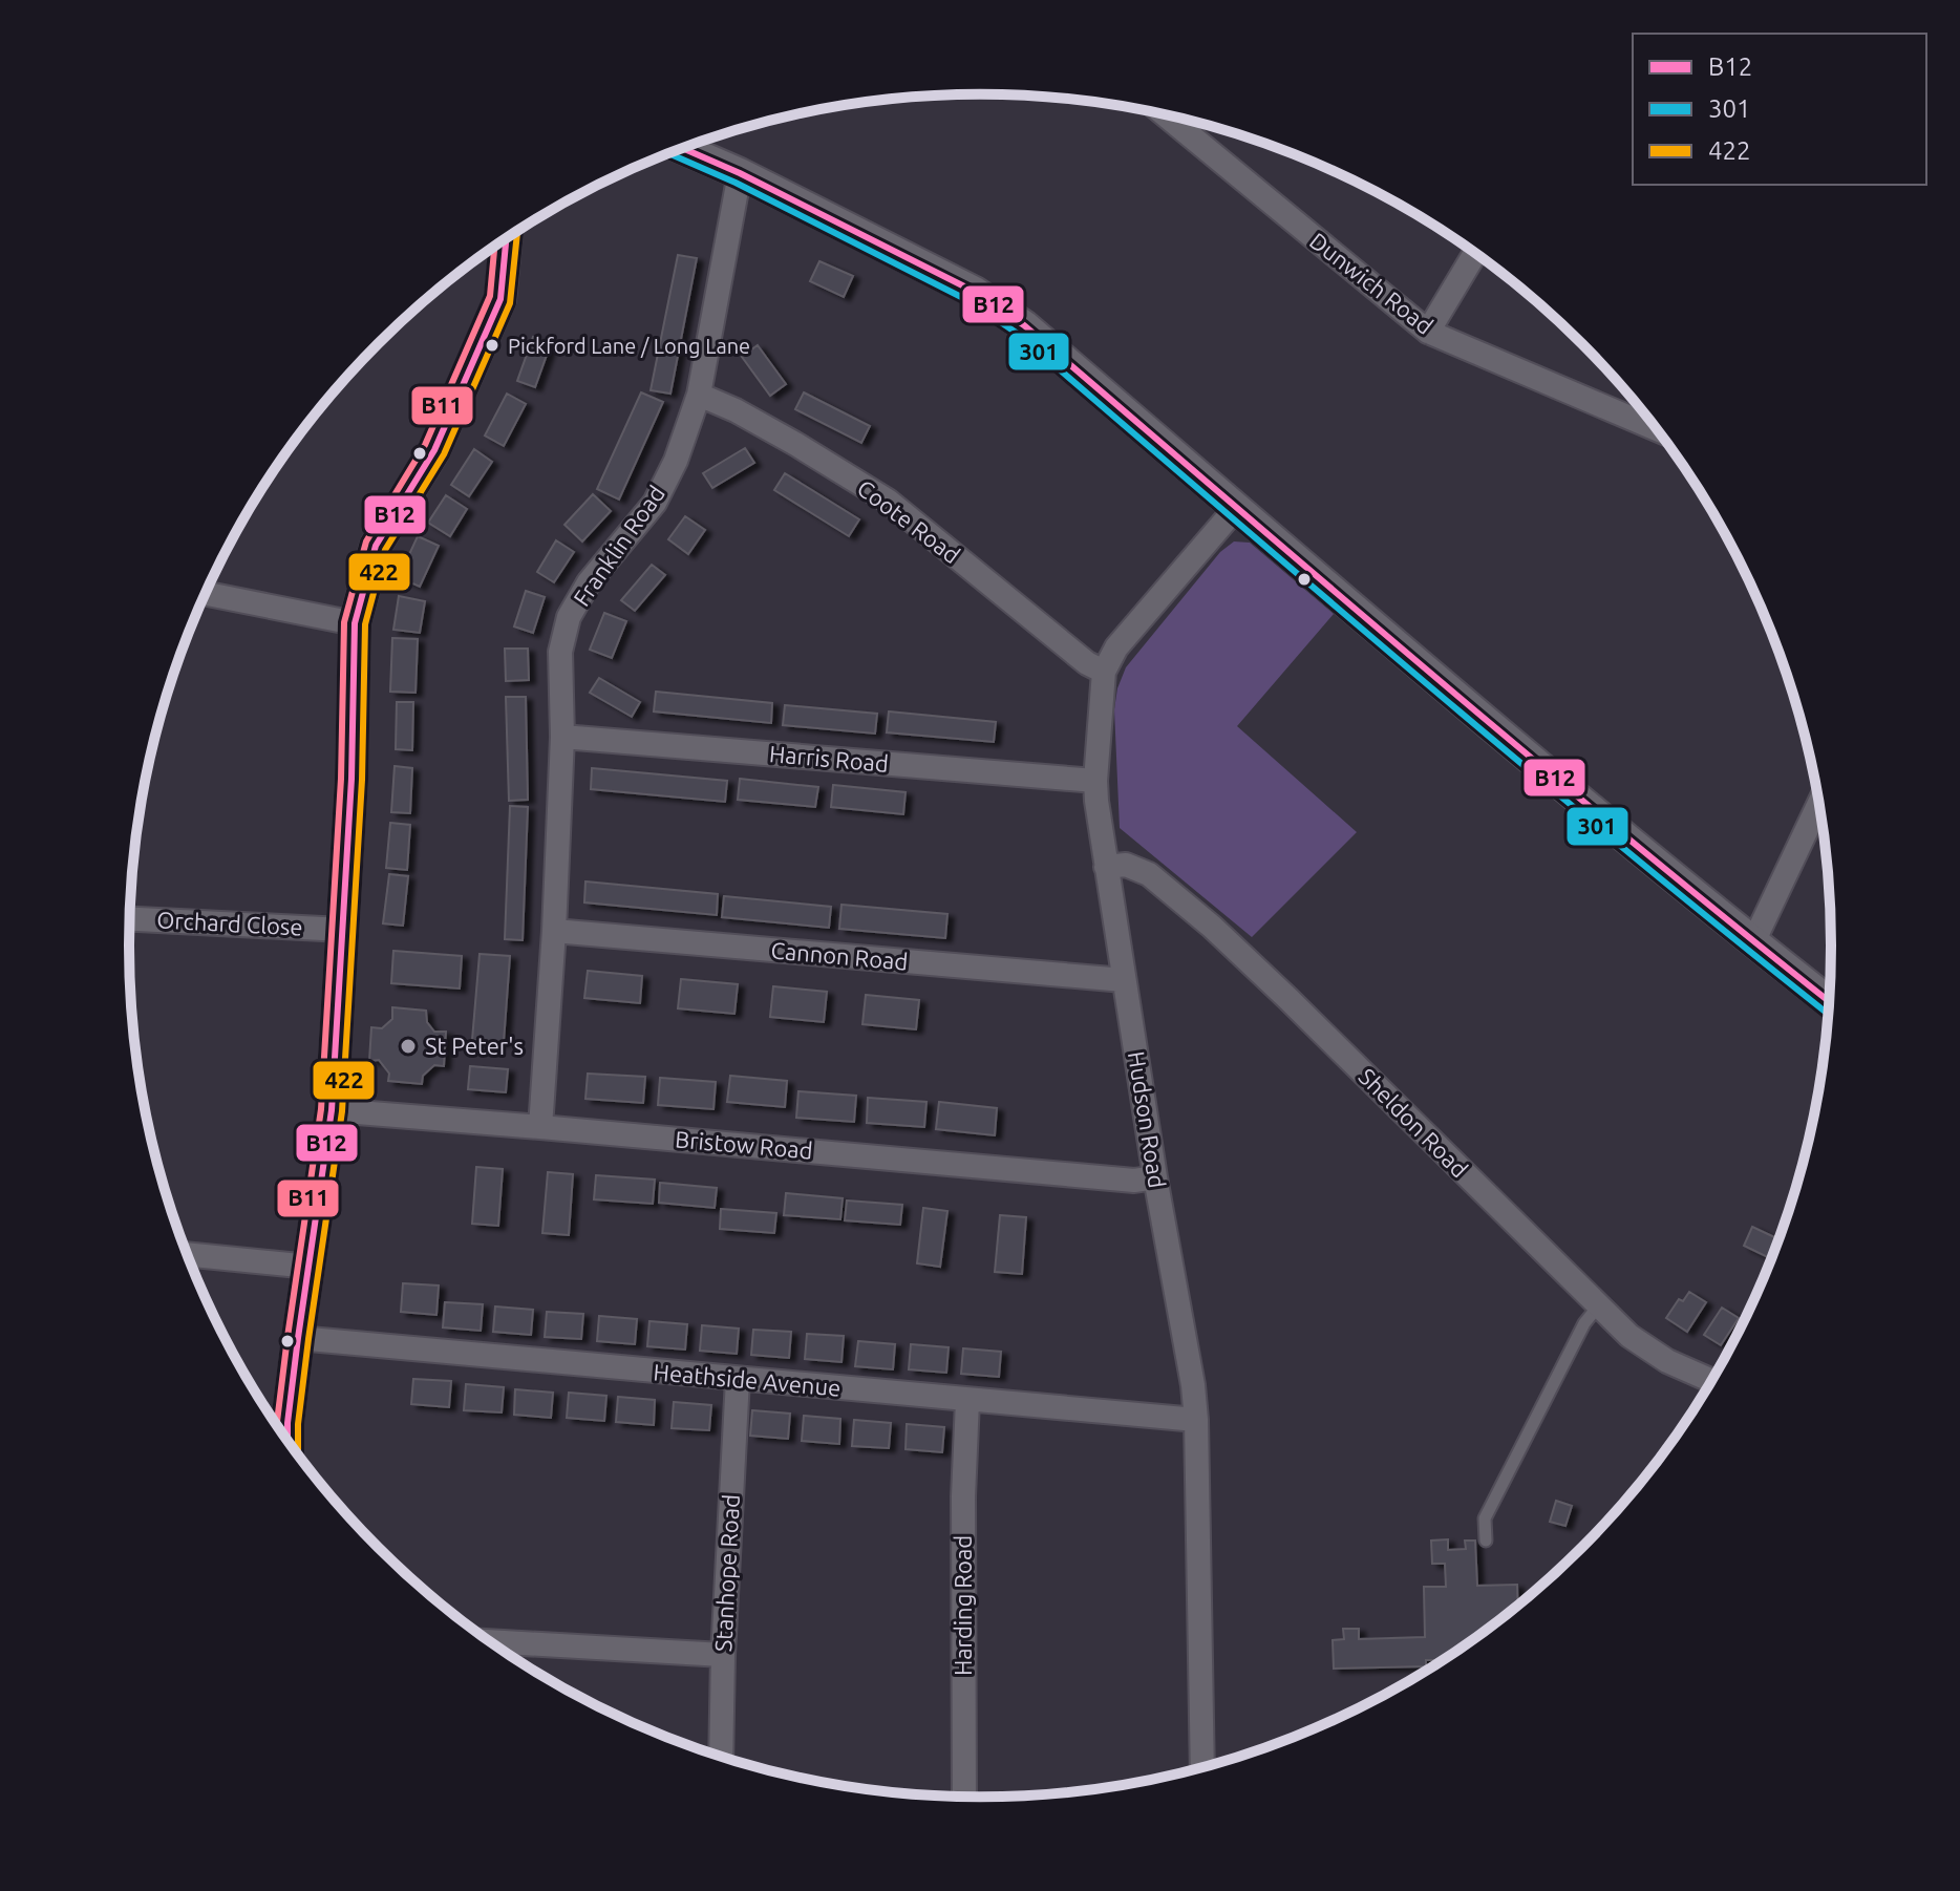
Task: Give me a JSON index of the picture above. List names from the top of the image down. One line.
{"streets":{"street":["Dunwich Road","Coote Road","Franklin Road","Harris Road","Orchard Close","Cannon Road","Hudson Road","Sheldon Road","Bristow Road","Heathside Avenue","Stanhope Road","Harding Road"]},"crossings":[["Coote Road","Franklin Road"],["Coote Road","Hudson Road"],["Franklin Road","Harris Road"],["Franklin Road","Cannon Road"],["Franklin Road","Bristow Road"],["Harris Road","Hudson Road"],["Cannon Road","Hudson Road"],["Hudson Road","Sheldon Road"],["Hudson Road","Bristow Road"],["Hudson Road","Heathside Avenue"],["Heathside Avenue","Stanhope Road"],["Heathside Avenue","Harding Road"]],"places":["Pickford Lane / Long Lane","St Peter's"],"lines":["transit line B12","transit line 301","transit line 422","transit line B11"],"legend":["B12","301","422"]}
